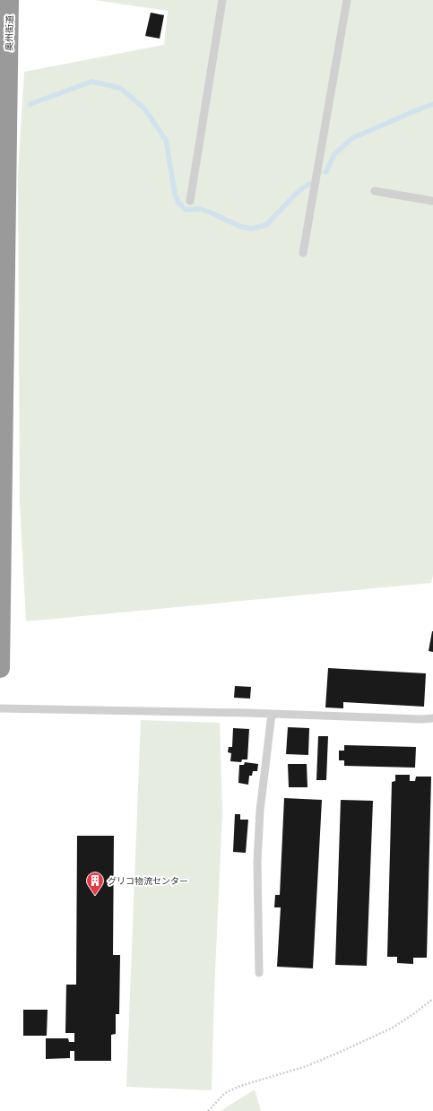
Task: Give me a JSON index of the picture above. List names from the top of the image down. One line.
{"streets":{"highway":["奥州街道"]},"places":{"building":["グリコ物流センター"]}}
